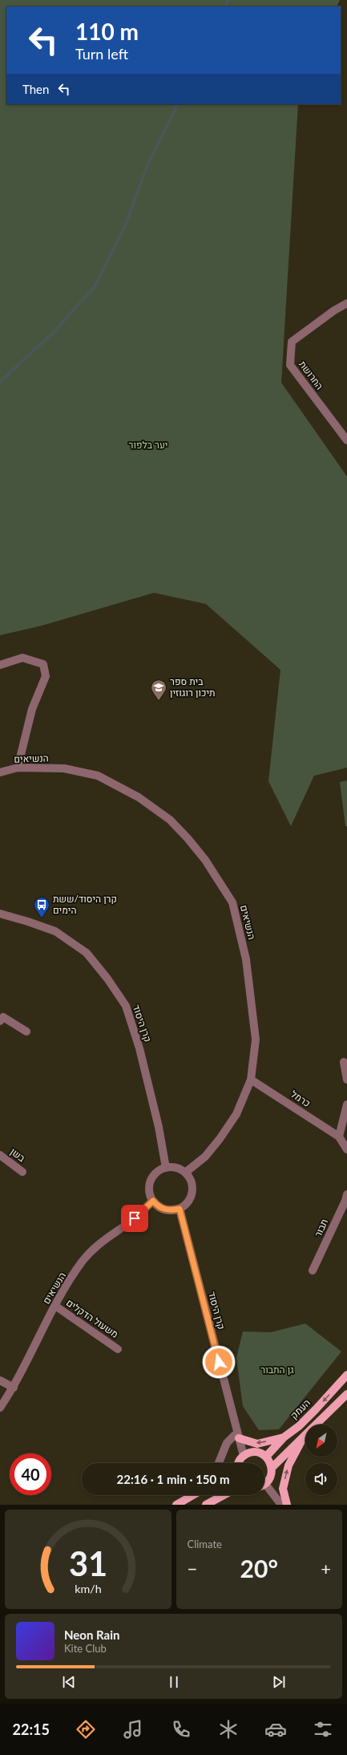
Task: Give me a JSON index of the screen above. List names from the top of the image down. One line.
{"streets":{"main road":["העמק"],"street":["החרושת","הנשיאים","קרן היסוד","כרמל","בשן","תבור","משעול הדקלים"]},"crossings":[["הנשיאים","קרן היסוד"],["הנשיאים","כרמל"],["הנשיאים","משעול הדקלים"]],"parks":["יער בלפור","גן התבור"],"places":{"school or university":["בית ספר תיכון רוגוזין"],"bus stop":["קרן היסוד/ששת הימים"]},"north":"bottom left","page":{"turn":["110 m","Turn left"],"then":"Then","limit":"40","trip":"22:16 · 1 min · 150 m","tile":"Climate","heat":["−","20°","+"],"song":["Neon Rain","Kite Club"],"tabs":"22:15","gauge":["31","km/h"]}}
